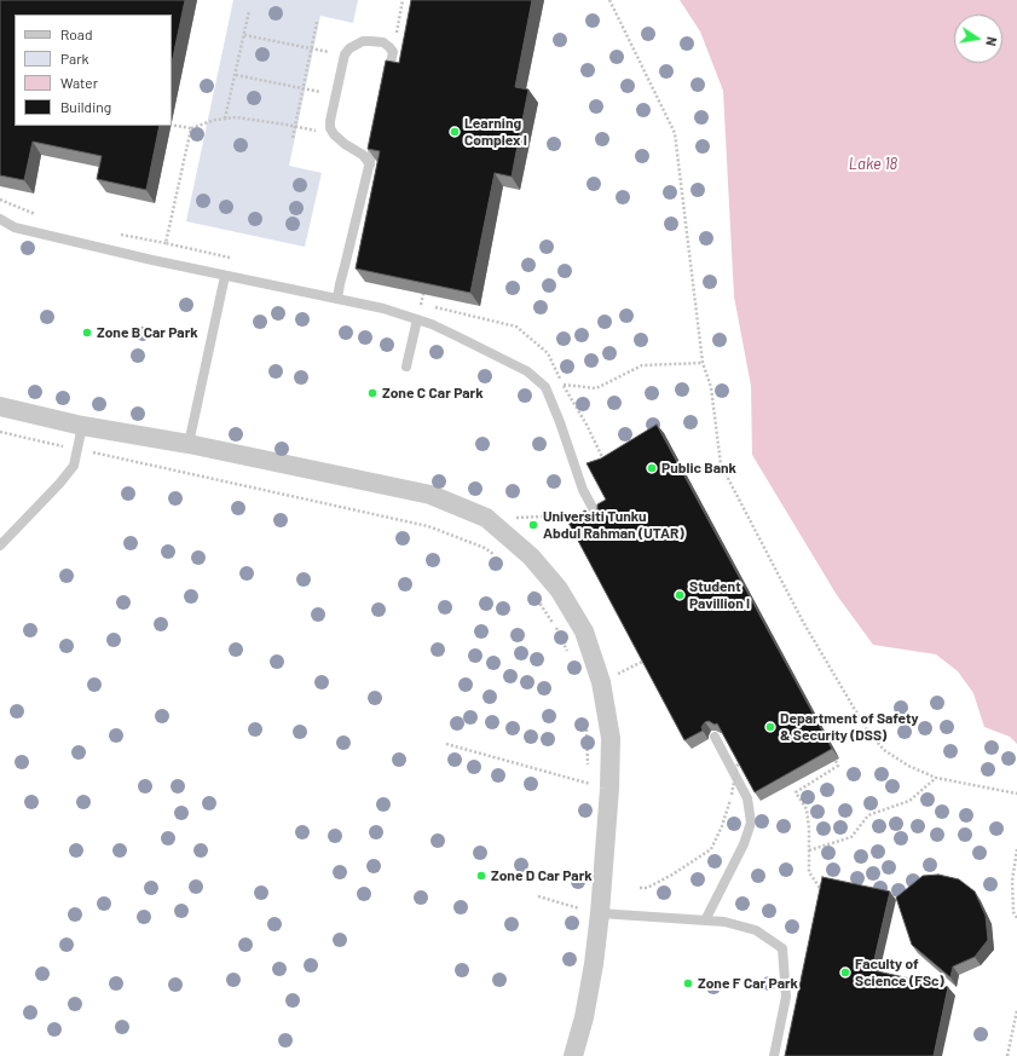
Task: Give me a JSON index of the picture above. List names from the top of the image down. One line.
{"water":["Lake 18"],"places":["Learning Complex I","Zone B Car Park","Zone C Car Park","Public Bank","Universiti Tunku Abdul Rahman (UTAR)","Student Pavillion I","Department of Safety & Security (DSS)","Zone D Car Park","Faculty of Science (FSc)","Zone F Car Park"],"legend":["Road","Park","Water","Building"],"north":"right"}
